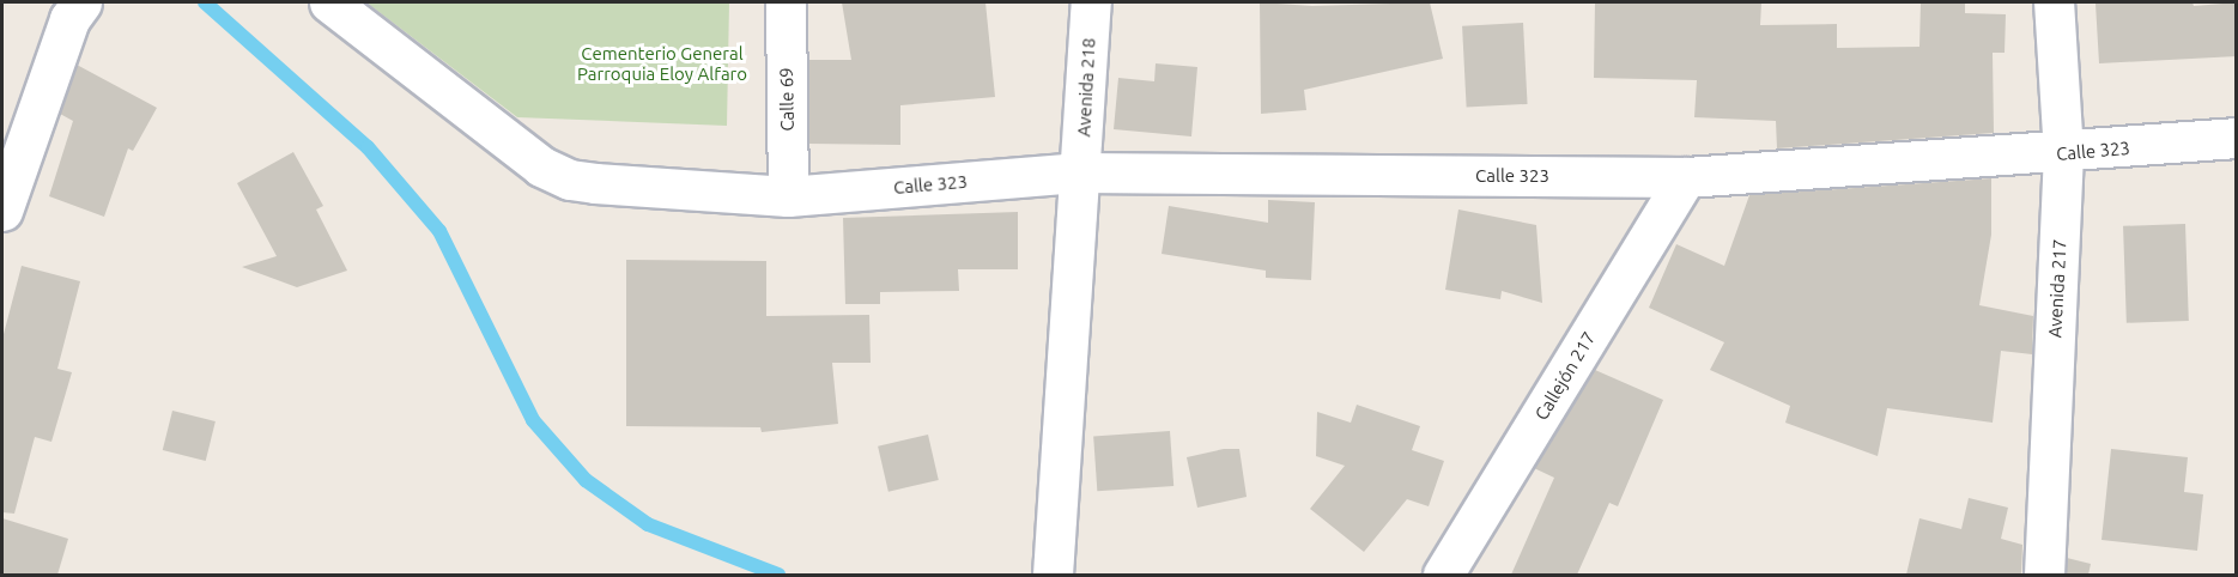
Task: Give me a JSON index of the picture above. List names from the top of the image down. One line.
{"streets":{"street":["Avenida 218","Calle 69","Calle 323","Avenida 217","Callejón 217"]},"crossings":[["Avenida 218","Calle 323"],["Calle 69","Calle 323"],["Calle 323","Avenida 217"],["Calle 323","Callejón 217"]],"parks":["Cementerio General Parroquia Eloy Alfaro"]}
